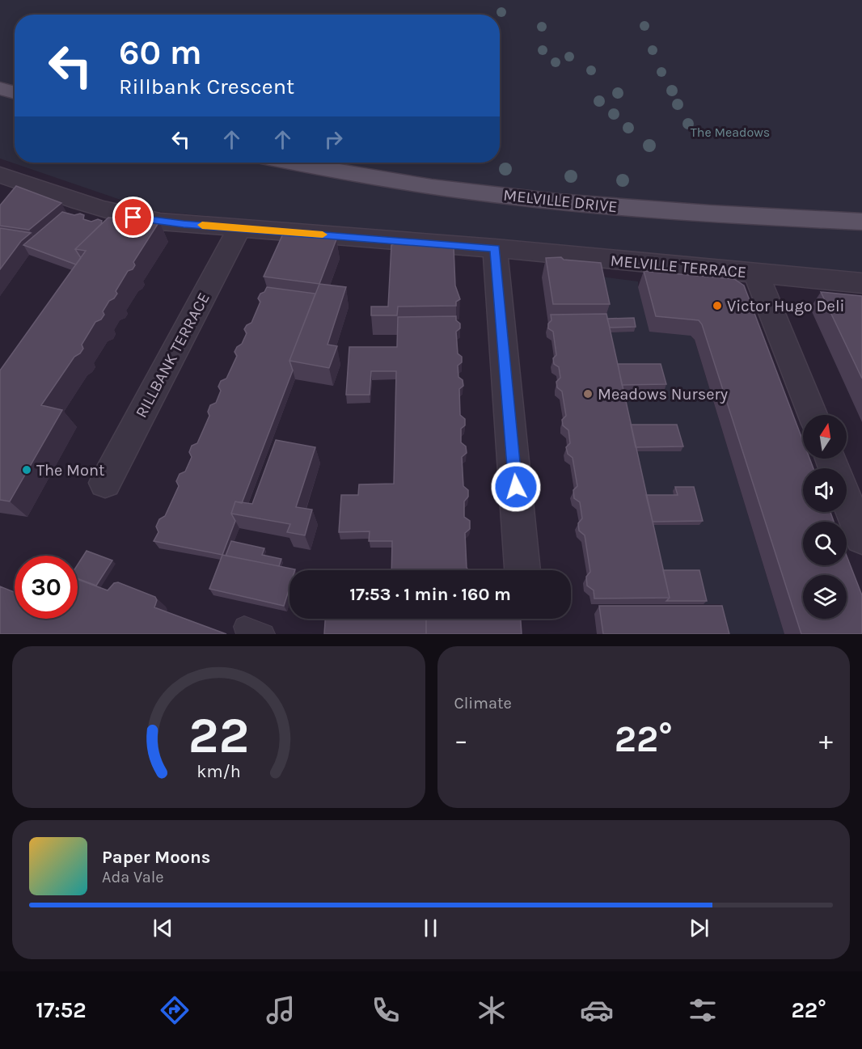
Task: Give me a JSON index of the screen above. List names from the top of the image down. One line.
{"streets":{"main road":["MELVILLE DRIVE"],"street":["MELVILLE TERRACE","RILLBANK TERRACE"]},"crossings":[["MELVILLE TERRACE","RILLBANK TERRACE"]],"parks":["The Meadows"],"places":["Victor Hugo Deli","Meadows Nursery","The Mont"],"north":"top","page":{"turn":["60 m","Rillbank Crescent"],"limit":"30","trip":"17:53 · 1 min · 160 m","tile":"Climate","heat":["−","22°","+"],"song":["Paper Moons","Ada Vale"],"tabs":["17:52","22°"],"gauge":["22","km/h"]}}
